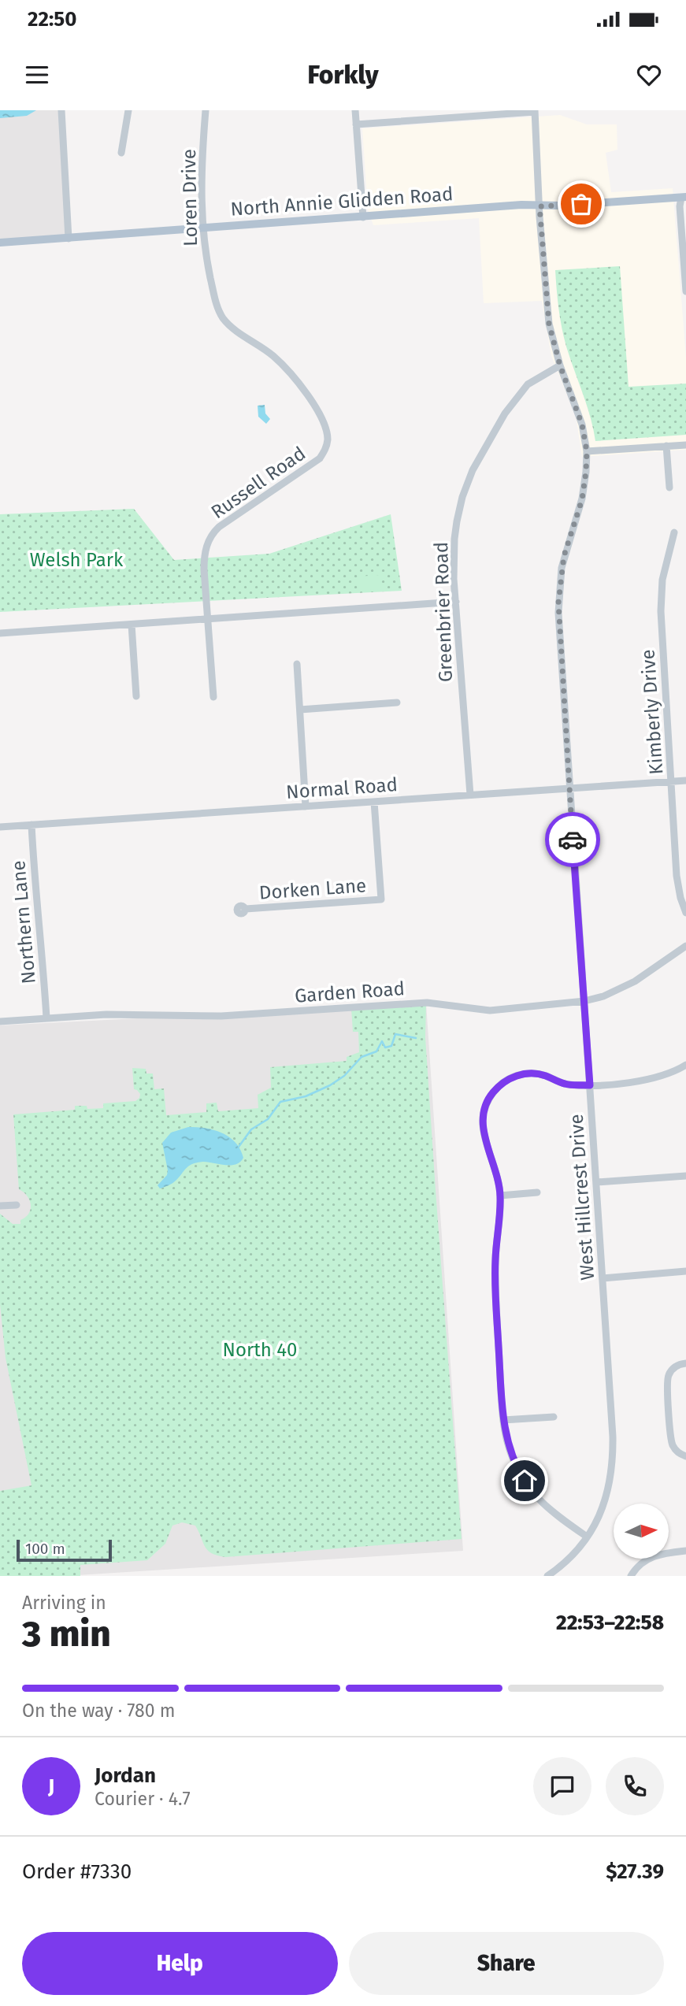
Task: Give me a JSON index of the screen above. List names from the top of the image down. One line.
{"streets":{"main road":["North Annie Glidden Road"],"street":["Loren Drive","Russell Road","Greenbrier Road","Kimberly Drive","Normal Road","Dorken Lane","Northern Lane","Garden Road","West Hillcrest Drive"]},"crossings":[["Loren Drive","North Annie Glidden Road"],["Loren Drive","Russell Road"],["North Annie Glidden Road","West Hillcrest Drive"],["Greenbrier Road","Normal Road"],["Greenbrier Road","West Hillcrest Drive"],["Kimberly Drive","Normal Road"],["Normal Road","Dorken Lane"],["Normal Road","Northern Lane"],["Normal Road","West Hillcrest Drive"],["Northern Lane","Garden Road"],["Garden Road","West Hillcrest Drive"]],"parks":["Welsh Park","North 40"],"scale_bar":"100 m","north":"right","page":{"status":"22:50","header":"Forkly","scale":"100 m","heading":["3 min","Arriving in","22:53–22:58"],"panel":["Jordan","Courier · 4.7","Order #7330","$27.39"],"bar":"On the way · 780 m","round":"J","buttons":["Help","Share"]}}
